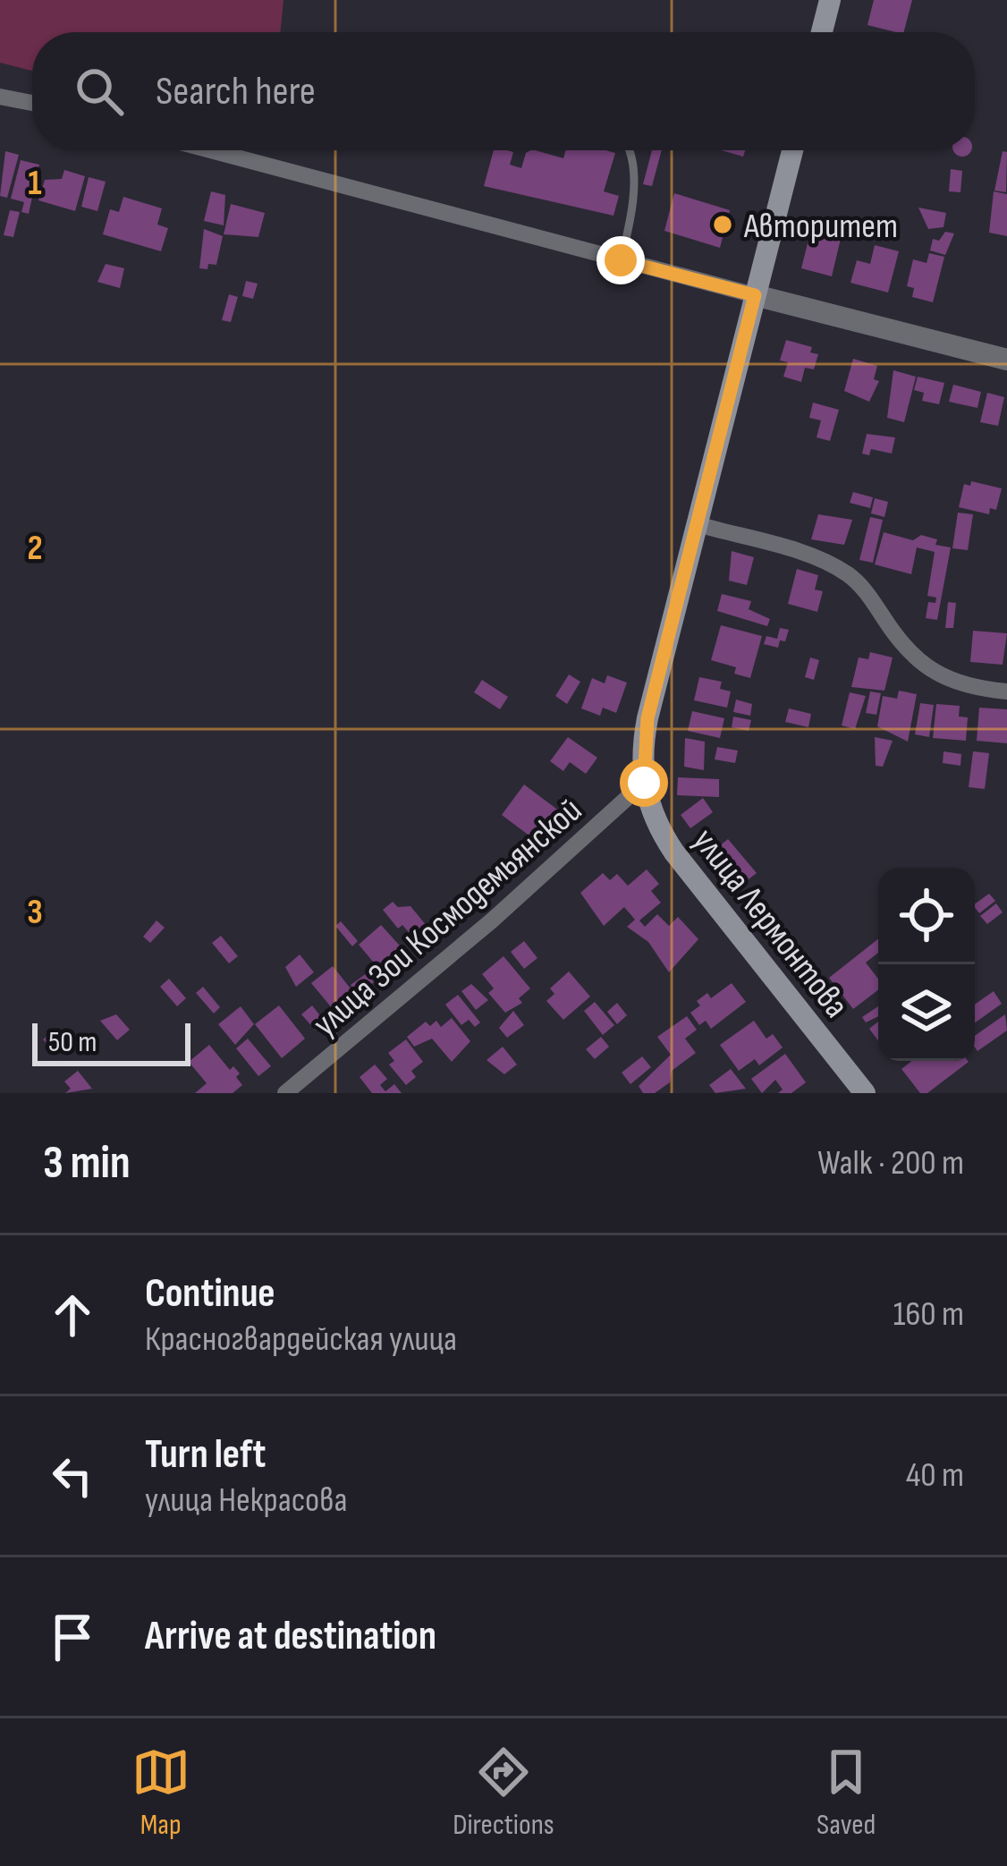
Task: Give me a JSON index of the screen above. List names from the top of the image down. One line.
{"streets":{"main road":["улица Лермонтова"],"street":["улица Зои Космодемьянской"]},"crossings":[["улица Зои Космодемьянской","улица Лермонтова"]],"places":["Авторитет"],"scale_bar":"50 m","page":{"search":"Search here","scale":"50 m","heading":["3 min","Walk · 200 m"],"list":[["Continue","Красногвардейская улица","160 m"],["Turn left","улица Некрасова","40 m"],"Arrive at destination"],"nav":["Map","Directions","Saved"]},"grid":{"rows":["1","2","3"]}}
